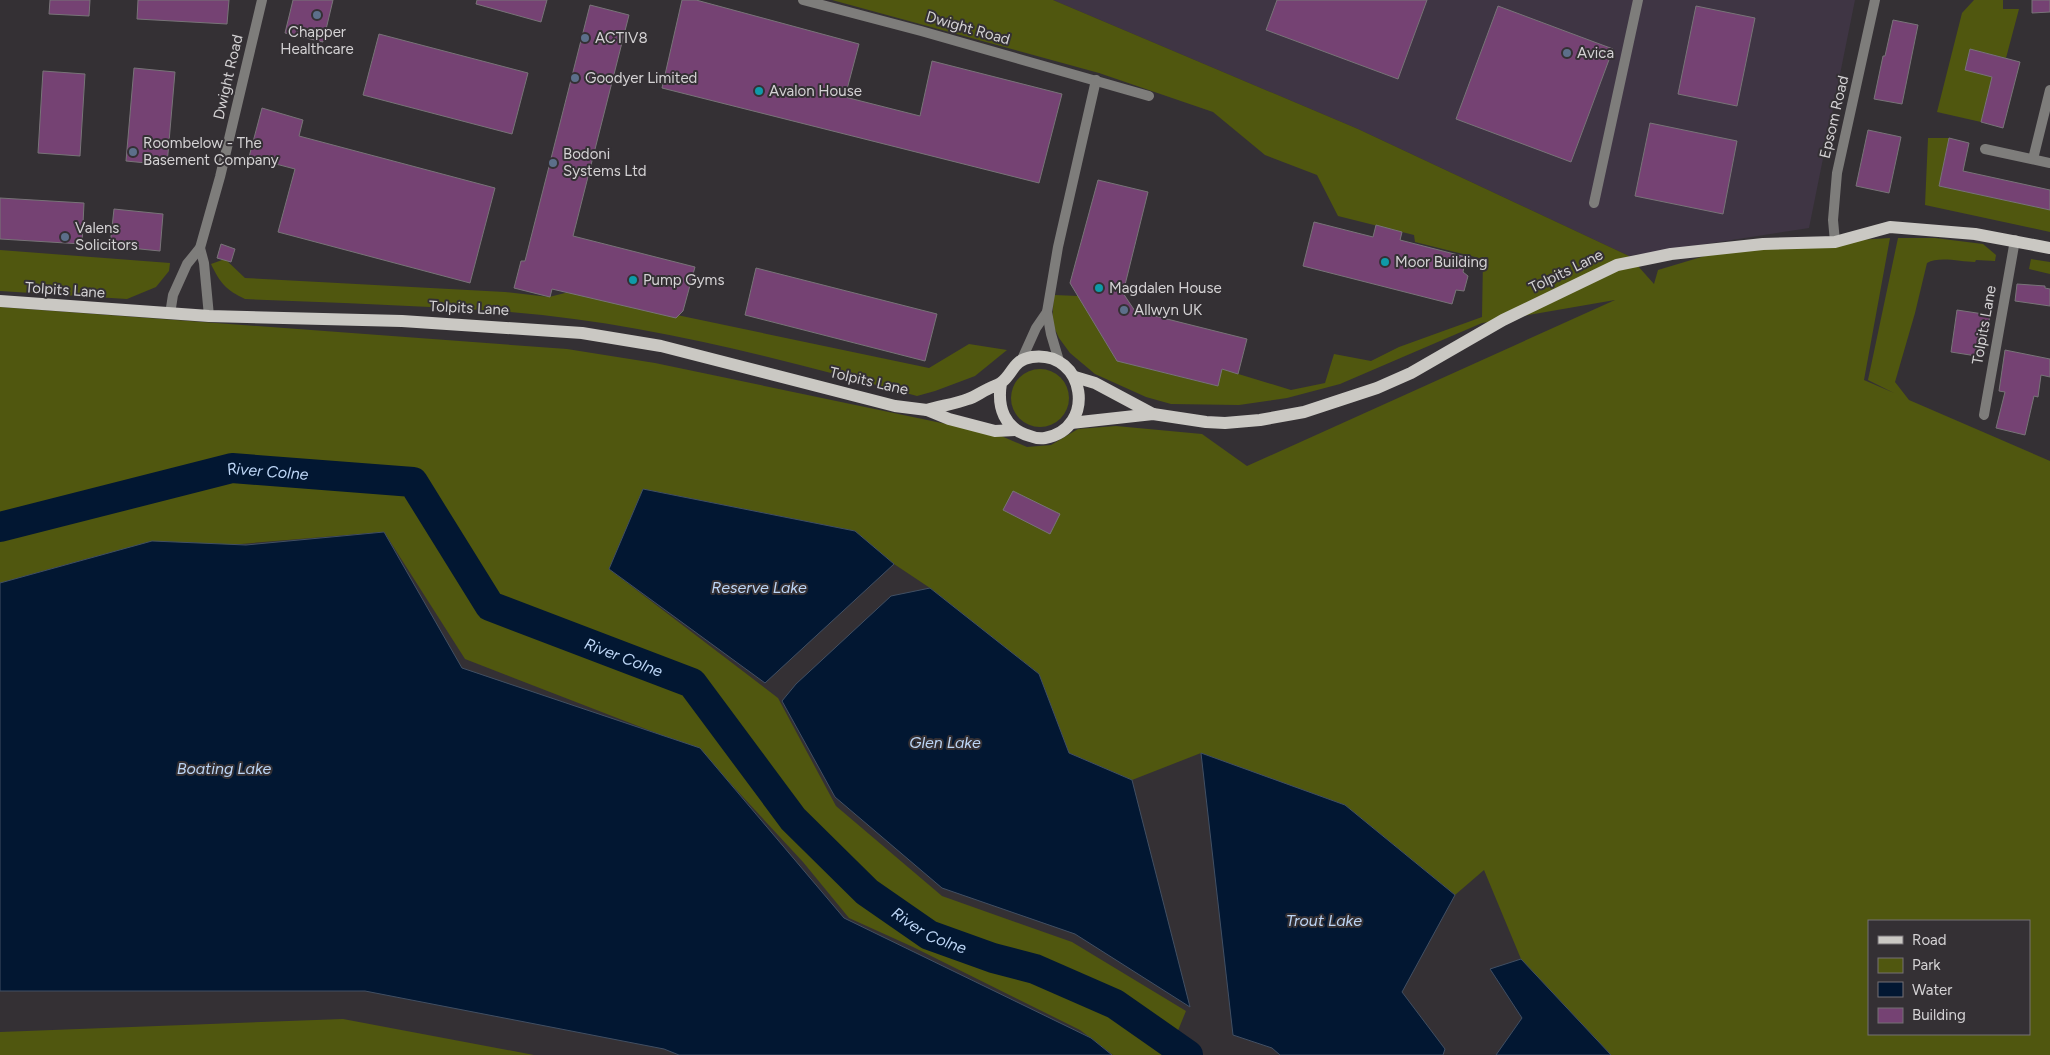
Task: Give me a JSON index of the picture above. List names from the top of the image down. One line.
{"streets":{"main road":["Tolpits Lane"],"street":["Dwight Road","Epsom Road"]},"crossings":[["Epsom Road","Tolpits Lane"]],"water":["River Colne","Reserve Lake","Glen Lake","Boating Lake","Trout Lake"],"places":["Chapper Healthcare","ACTIV8","Avica","Goodyer Limited","Avalon House","Roombelow - The Basement Company","Bodoni Systems Ltd","Valens Solicitors","Moor Building","Pump Gyms","Magdalen House","Allwyn UK"],"legend":["Road","Park","Water","Building"]}
